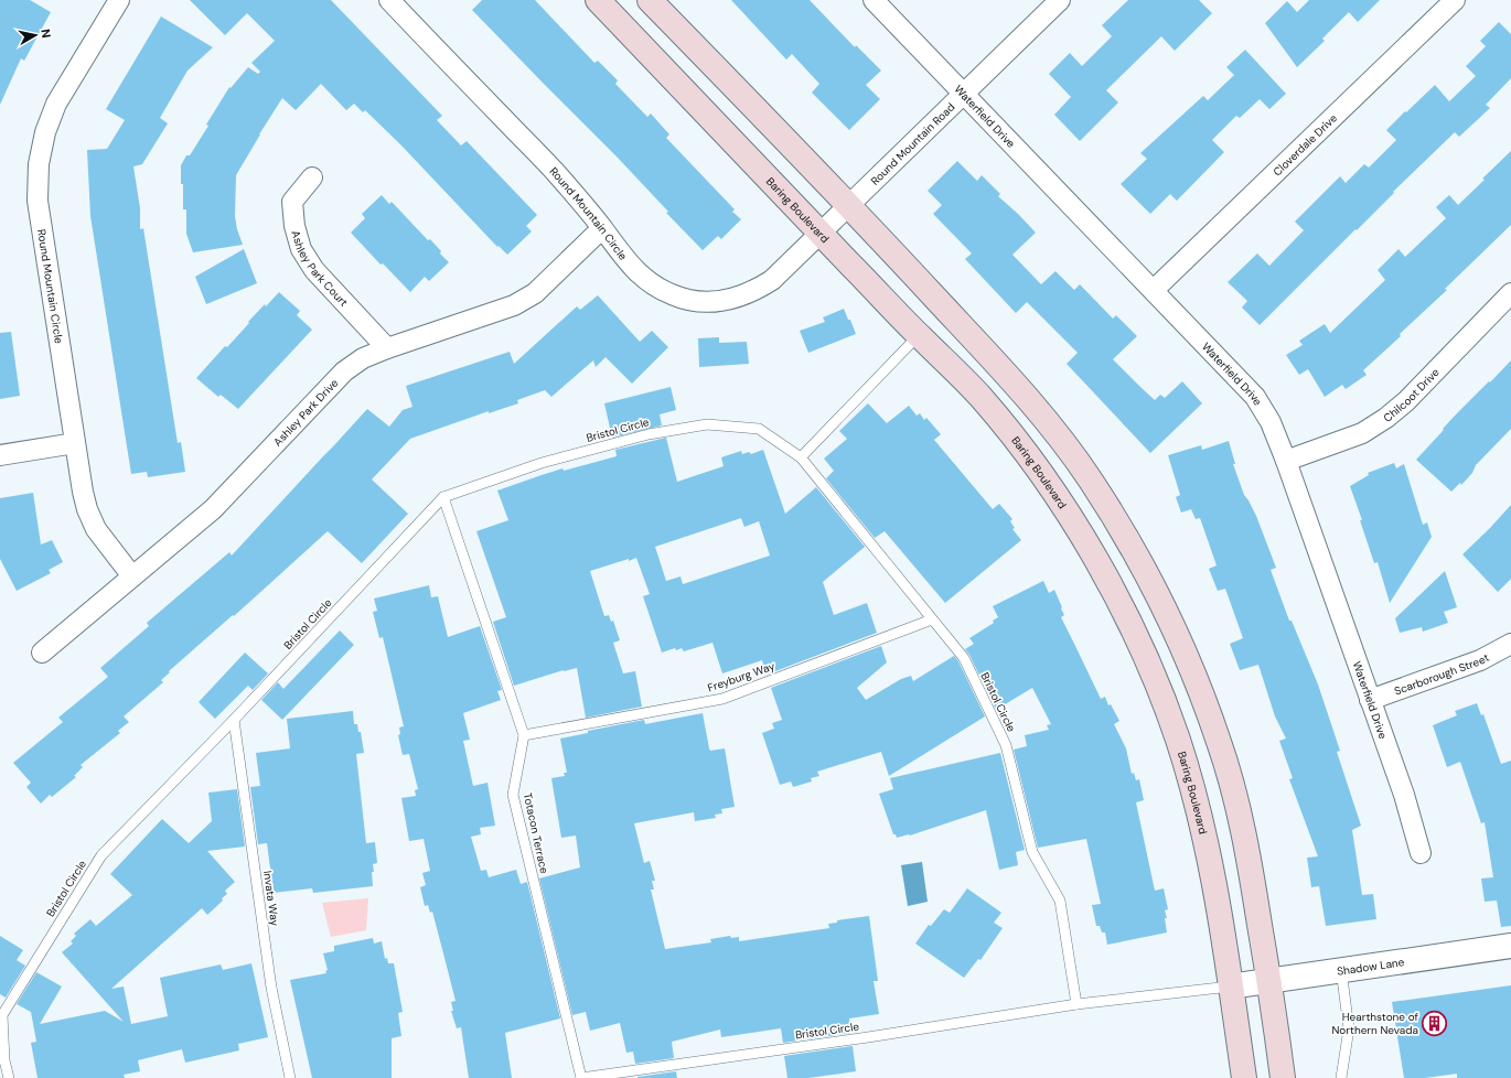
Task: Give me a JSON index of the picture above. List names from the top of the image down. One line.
{"streets":{"main road":["Baring Boulevard"],"street":["Waterfield Drive","Round Mountain Road","Cloverdale Drive","Round Mountain Circle","Ashley Park Court","Chilcoot Drive","Ashley Park Drive","Scarborough Street","Shadow Lane"],"lane":["Bristol Circle","Freyburg Way","Totacon Terrace","Invata Way"]},"crossings":[["Waterfield Drive","Round Mountain Road"],["Waterfield Drive","Cloverdale Drive"],["Waterfield Drive","Chilcoot Drive"],["Waterfield Drive","Scarborough Street"],["Round Mountain Road","Baring Boulevard"],["Round Mountain Road","Round Mountain Circle"],["Baring Boulevard","Round Mountain Circle"],["Baring Boulevard","Bristol Circle"],["Baring Boulevard","Shadow Lane"],["Round Mountain Circle","Ashley Park Drive"],["Ashley Park Court","Ashley Park Drive"],["Bristol Circle","Freyburg Way"],["Bristol Circle","Totacon Terrace"],["Bristol Circle","Invata Way"],["Bristol Circle","Shadow Lane"],["Freyburg Way","Totacon Terrace"]],"places":{"building":["Hearthstone of Northern Nevada"]},"north":"right"}
